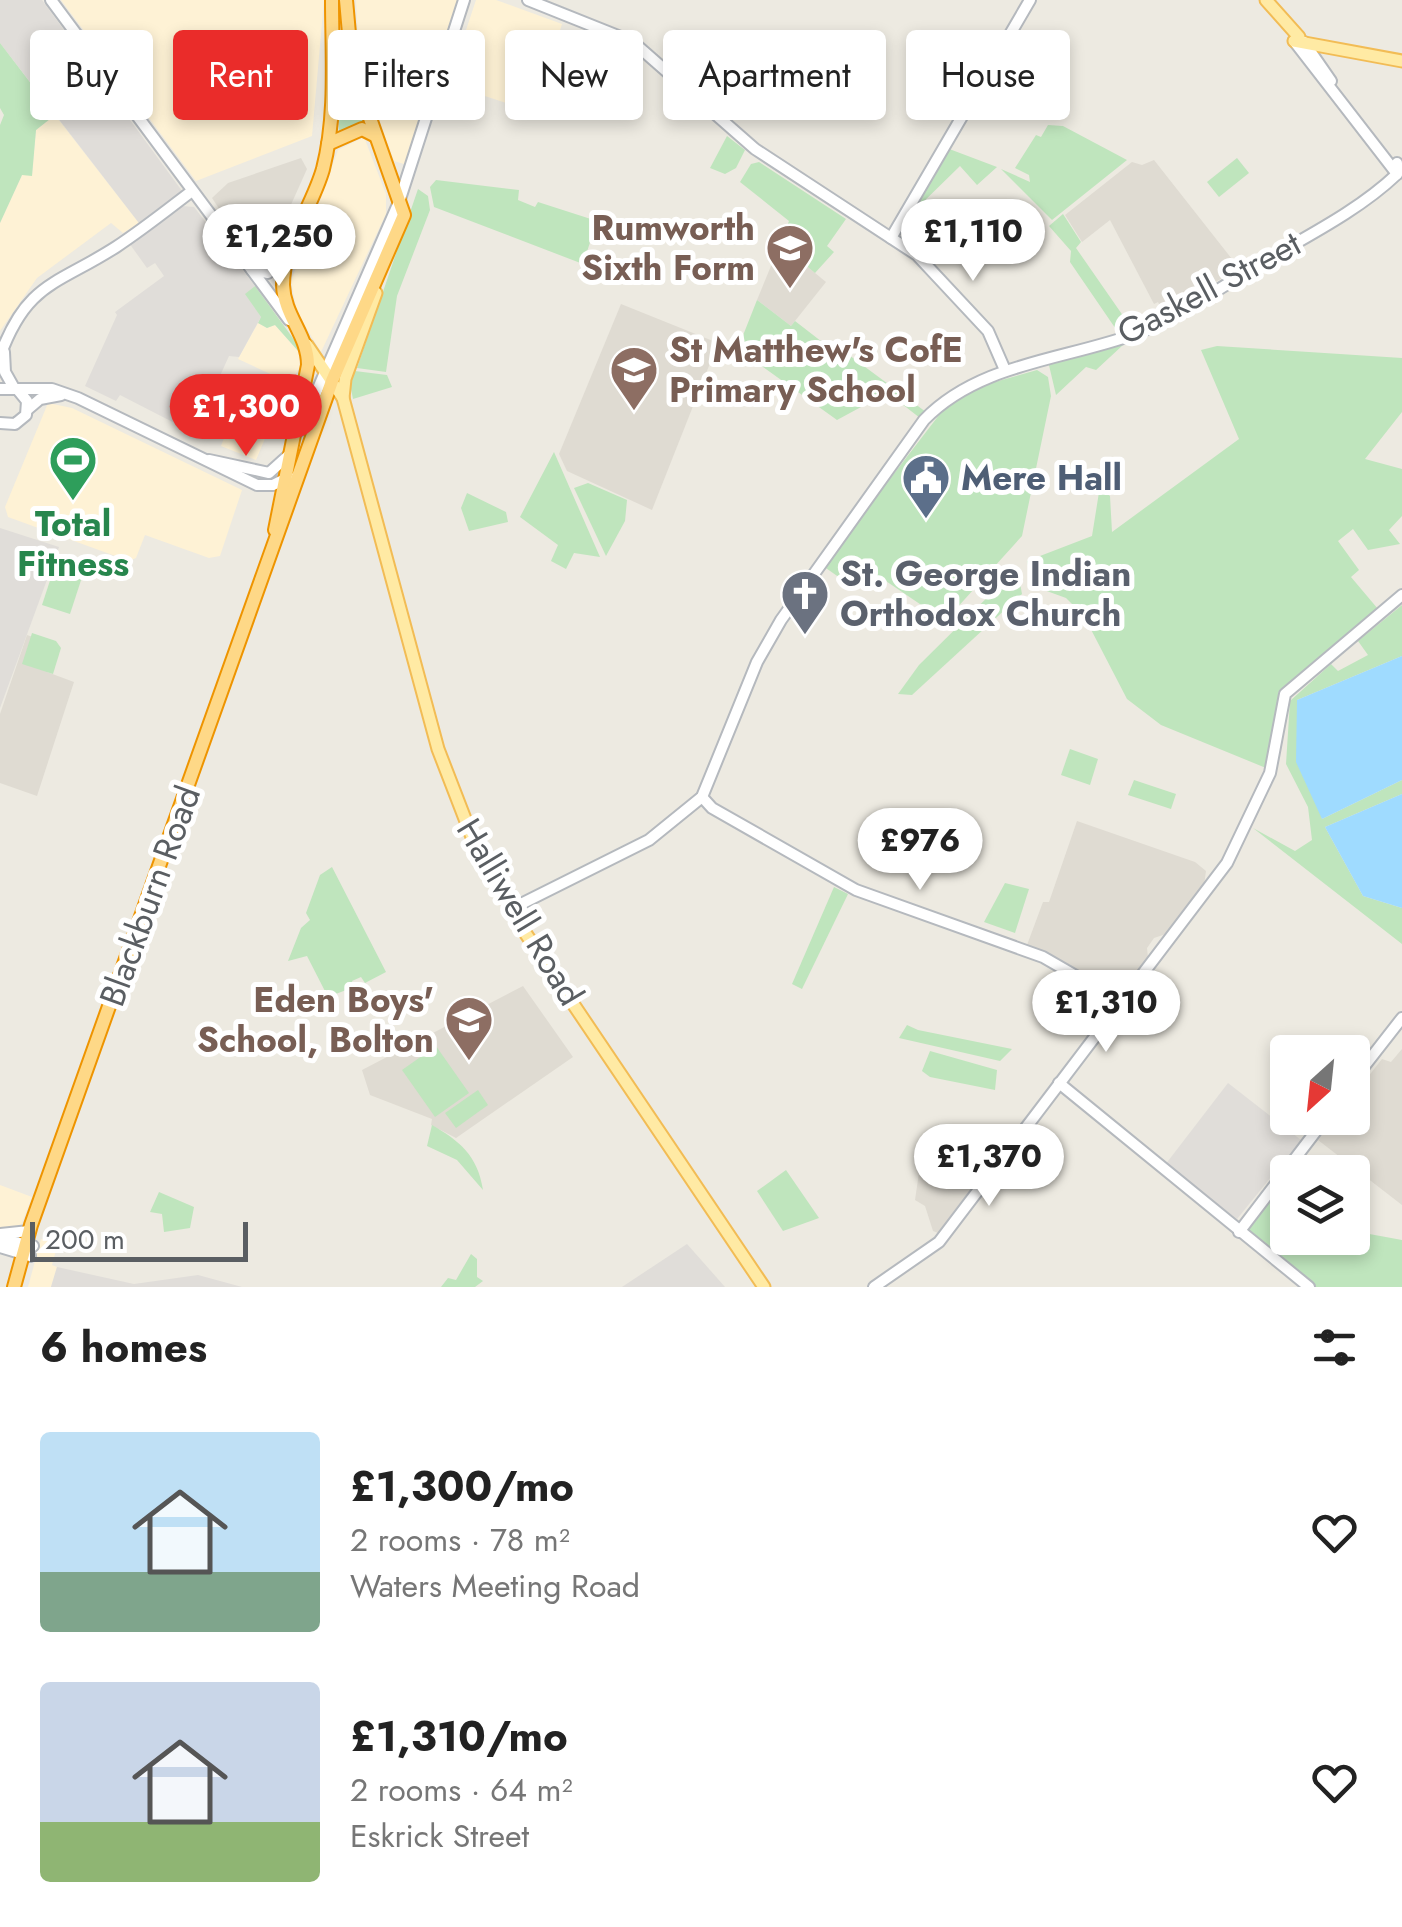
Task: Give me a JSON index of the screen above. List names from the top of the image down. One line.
{"streets":{"highway":["Blackburn Road"],"main road":["Halliwell Road"],"street":["Gaskell Street"]},"crossings":[["Blackburn Road","Halliwell Road"]],"places":{"school or university":["Rumworth Sixth Form","St Matthew's CofE Primary School","Eden Boys' School, Bolton"],"sports":["Total Fitness"],"public building":["Mere Hall"],"church":["St. George Indian Orthodox Church"]},"scale_bar":"200 m","north":"bottom left","page":{"chip":["Buy","Rent","Filters","New","Apartment","House"],"price":["£1,110","£1,250","£1,300","£976","£1,310","£1,370"],"scale":"200 m","heading":"6 homes","list":[{"name":"£1,300/mo","note":"2 rooms · 78 m² · Waters Meeting Road"},{"name":"£1,310/mo","note":"2 rooms · 64 m² · Eskrick Street"}]}}
